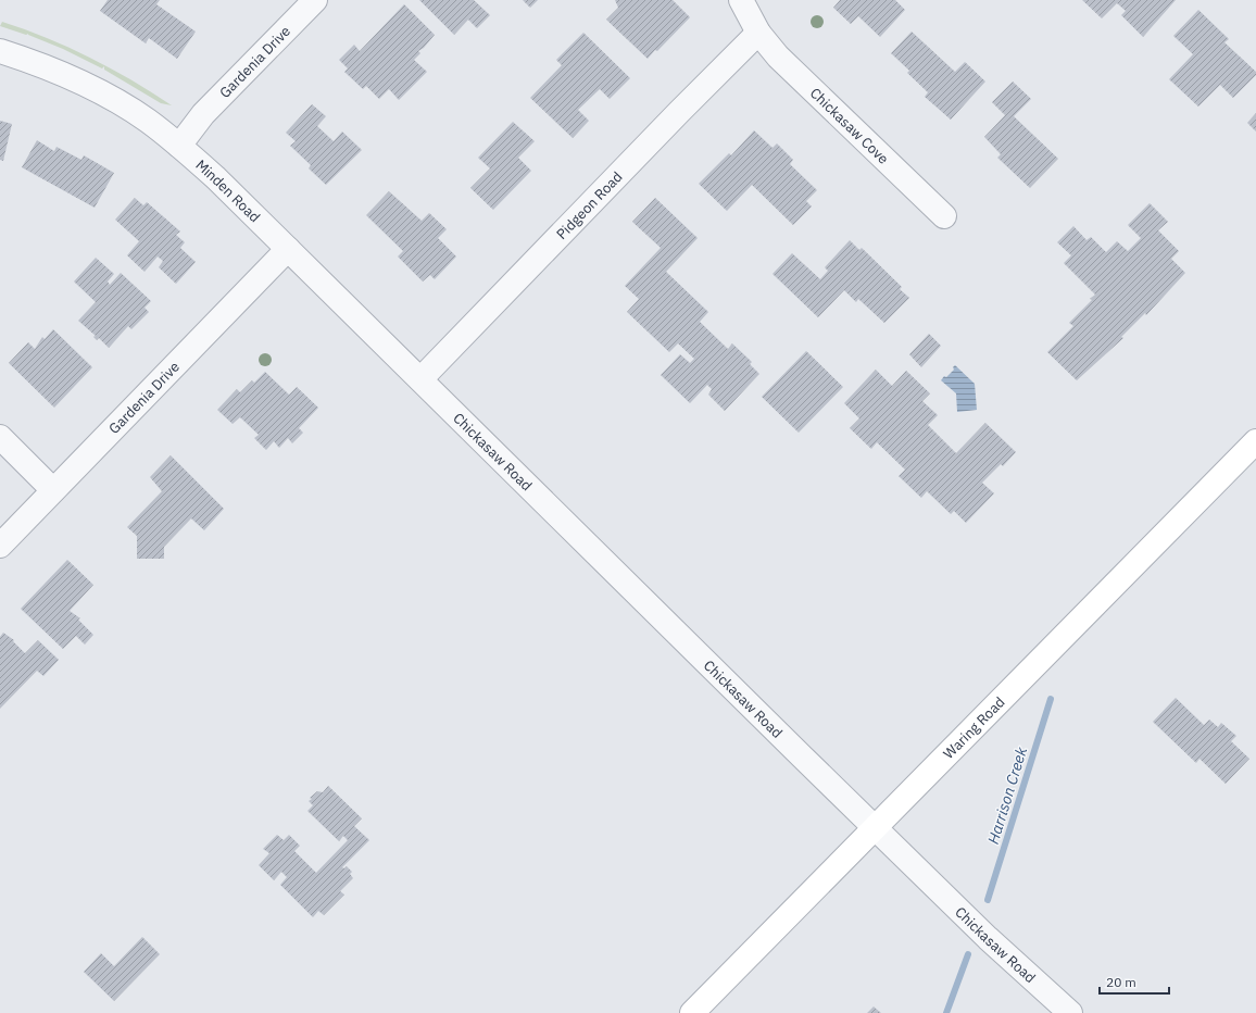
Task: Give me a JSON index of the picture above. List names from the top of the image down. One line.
{"streets":{"main road":["Waring Road"],"street":["Gardenia Drive","Chickasaw Cove","Minden Road","Pidgeon Road","Chickasaw Road"]},"crossings":[["Gardenia Drive","Minden Road"],["Chickasaw Cove","Pidgeon Road"],["Minden Road","Pidgeon Road"],["Minden Road","Chickasaw Road"],["Pidgeon Road","Chickasaw Road"],["Chickasaw Road","Waring Road"]],"water":["Harrison Creek"],"scale_bar":"20 m"}
